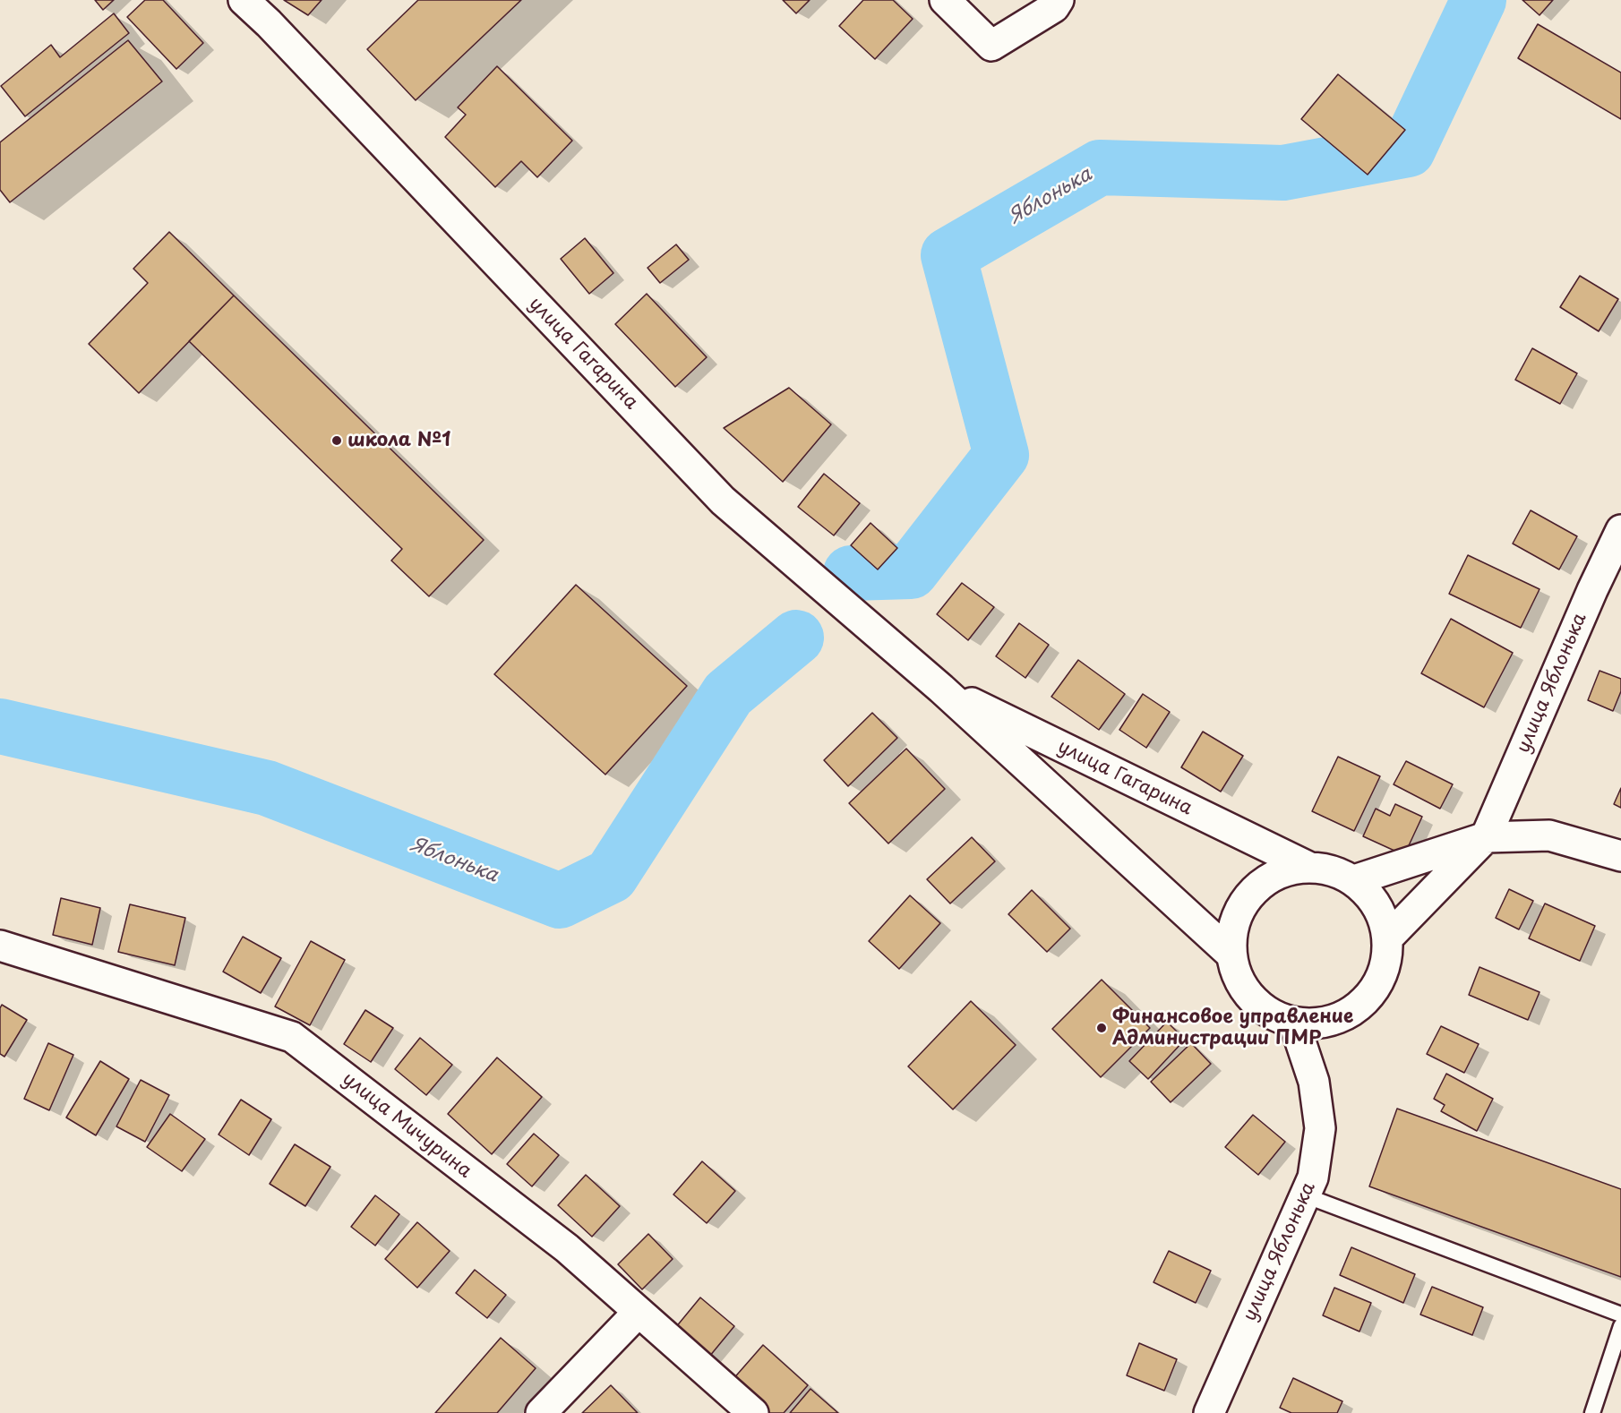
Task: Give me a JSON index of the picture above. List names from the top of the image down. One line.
{"streets":{"street":["улица Гагарина","улица Яблонька","улица Мичурина"]},"crossings":[["улица Гагарина","улица Яблонька"]],"water":["Яблонька"],"places":["школа №1","Финансовое управление Администрации ПМР"]}
